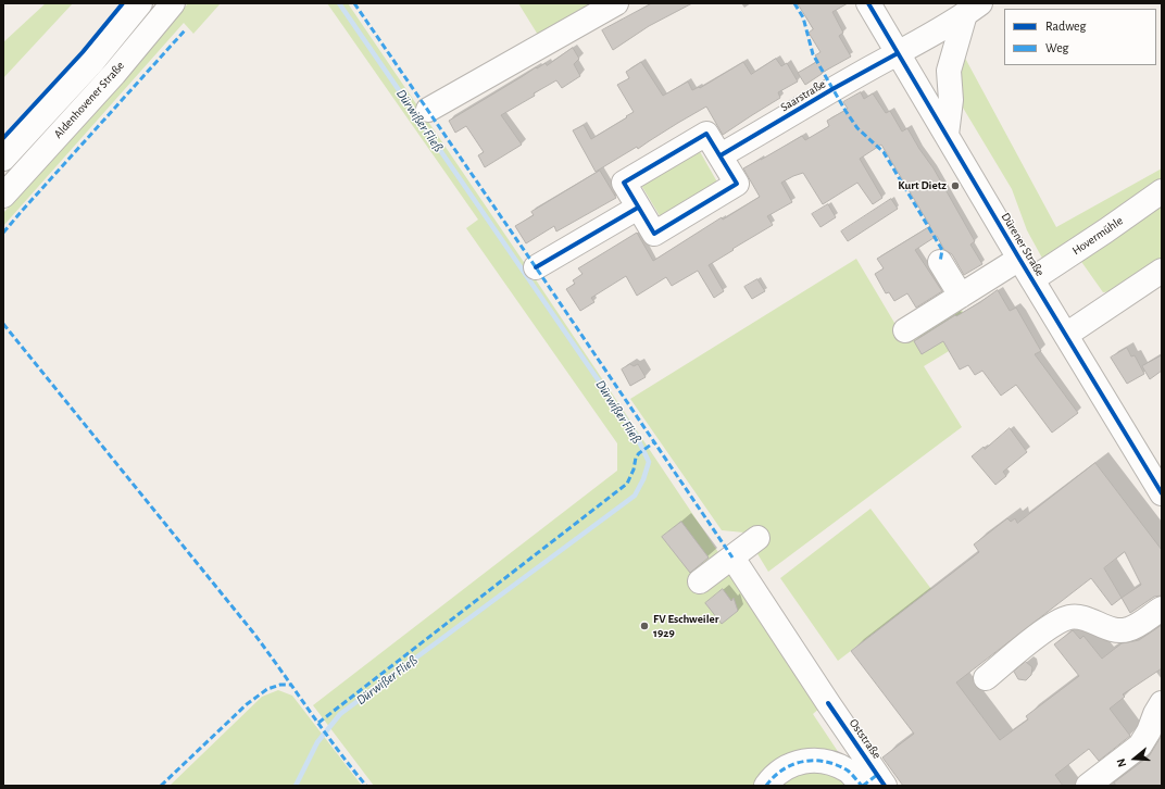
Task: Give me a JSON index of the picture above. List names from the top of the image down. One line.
{"streets":{"main road":["Saarstraße","Aldenhovener Straße","Hovermühle","Dürener Straße","Oststraße"]},"crossings":[["Saarstraße","Dürener Straße"],["Hovermühle","Dürener Straße"]],"water":["Dürwißer Fließ"],"places":["Kurt Dietz","FV Eschweiler 1929"],"legend":["Radweg","Weg"],"north":"left"}
